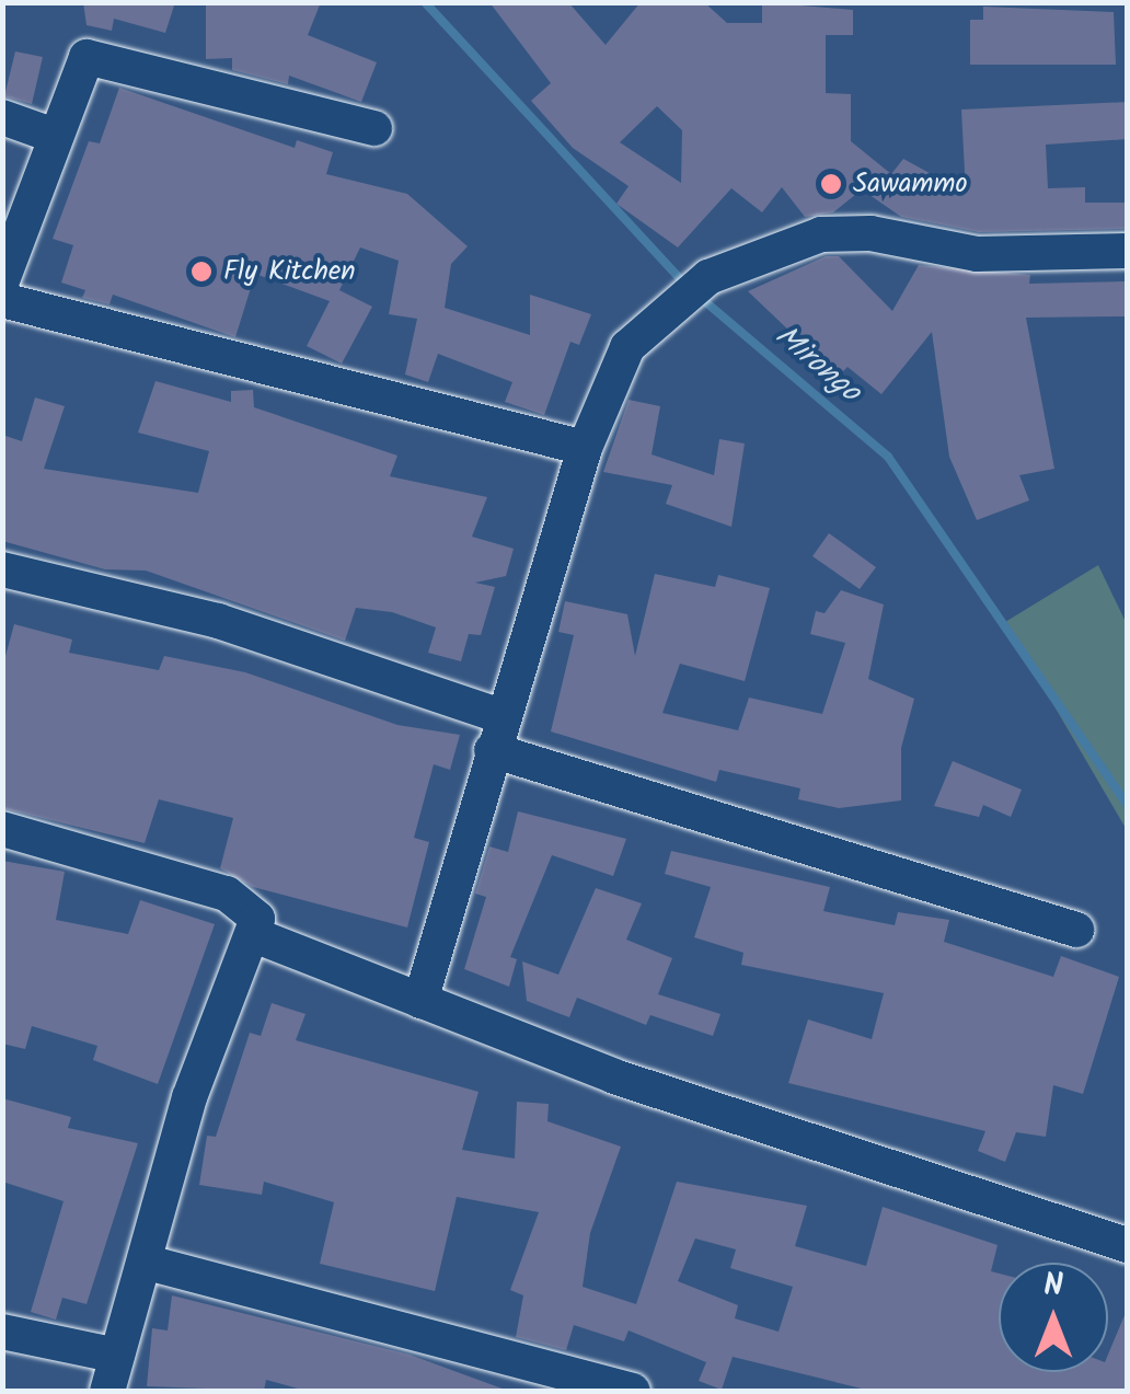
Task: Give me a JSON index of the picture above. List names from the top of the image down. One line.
{"water":["Mirongo"],"places":["Sawammo","Fly Kitchen"],"north":"top"}
